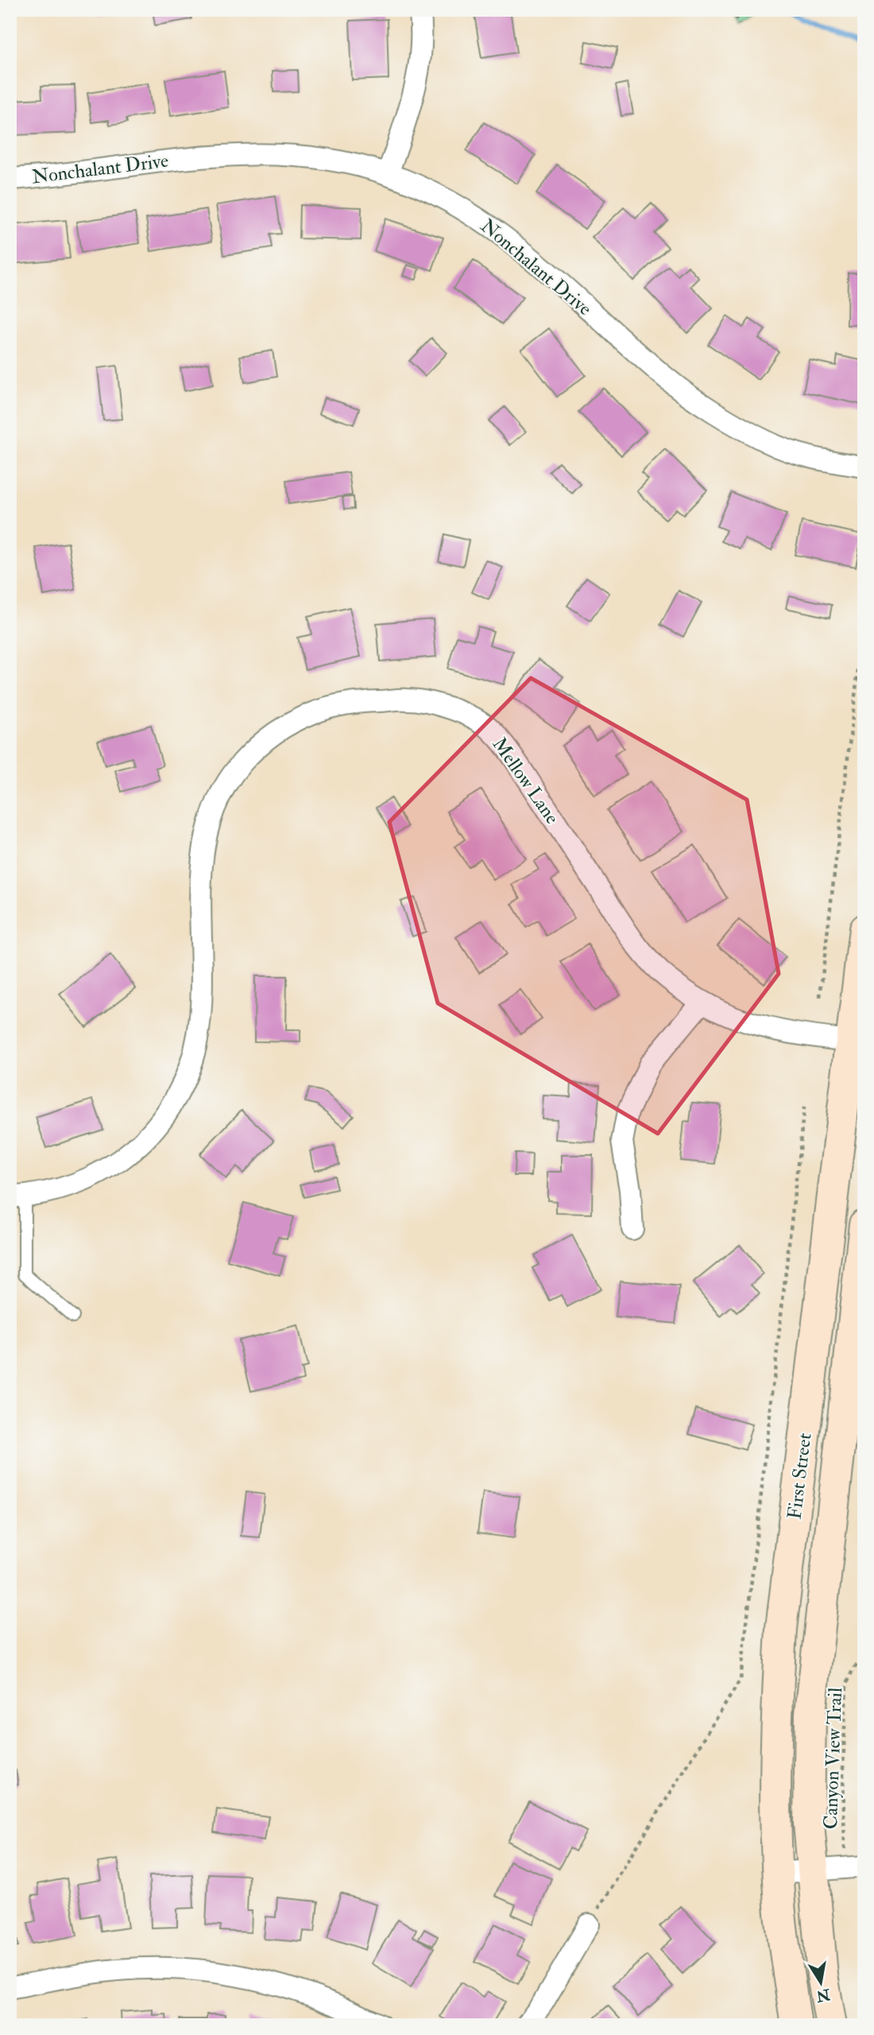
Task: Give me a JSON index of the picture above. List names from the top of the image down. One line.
{"streets":{"main road":["First Street"],"street":["Nonchalant Drive","Mellow Lane"],"path":["Canyon View Trail"]},"crossings":[["Mellow Lane","First Street"]],"north":"bottom"}
